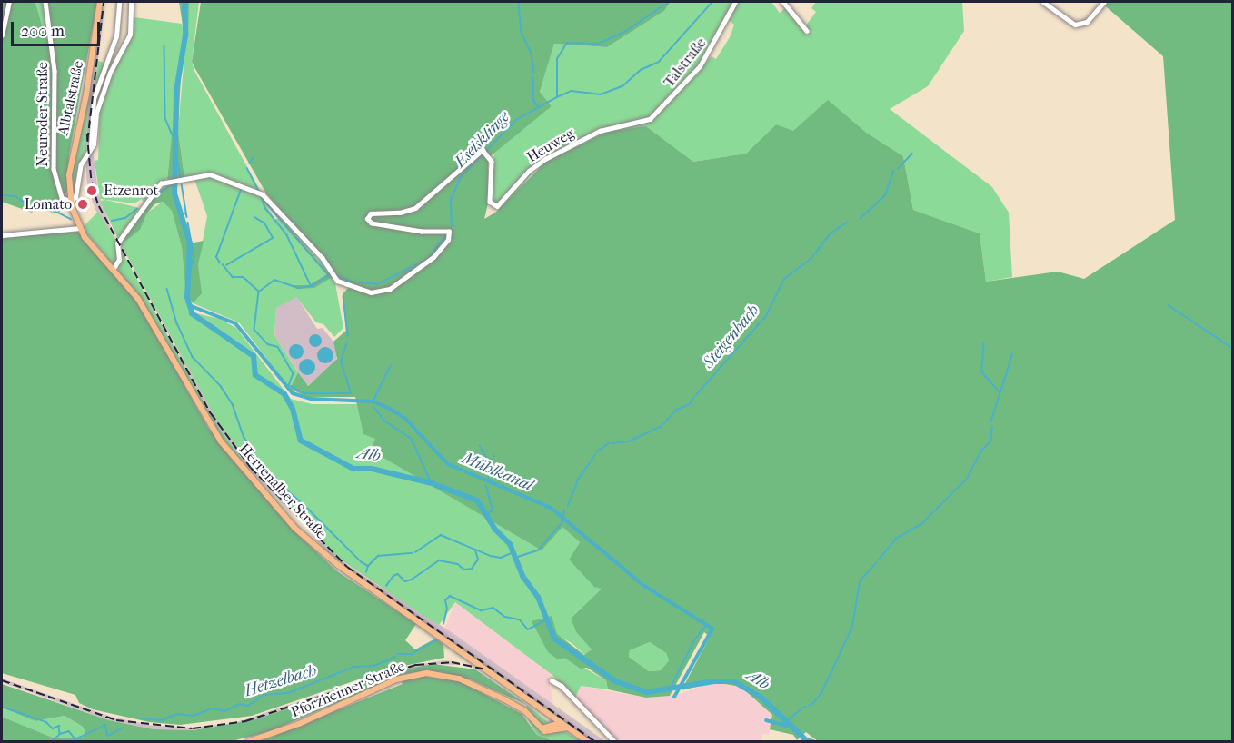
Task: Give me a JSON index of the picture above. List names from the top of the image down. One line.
{"streets":{"main road":["Albtalstraße","Herrenalber Straße","Pforzheimer Straße"],"street":["Talstraße","Neuroder Straße","Heuweg"]},"crossings":[["Talstraße","Heuweg"],["Albtalstraße","Neuroder Straße"],["Albtalstraße","Herrenalber Straße"],["Neuroder Straße","Herrenalber Straße"],["Heuweg","Herrenalber Straße"]],"water":["Eselsklinge","Steigenbach","Alb","Mühlkanal","Hetzelbach"],"places":["Etzenrot","Lomato"],"scale_bar":"200 m"}
